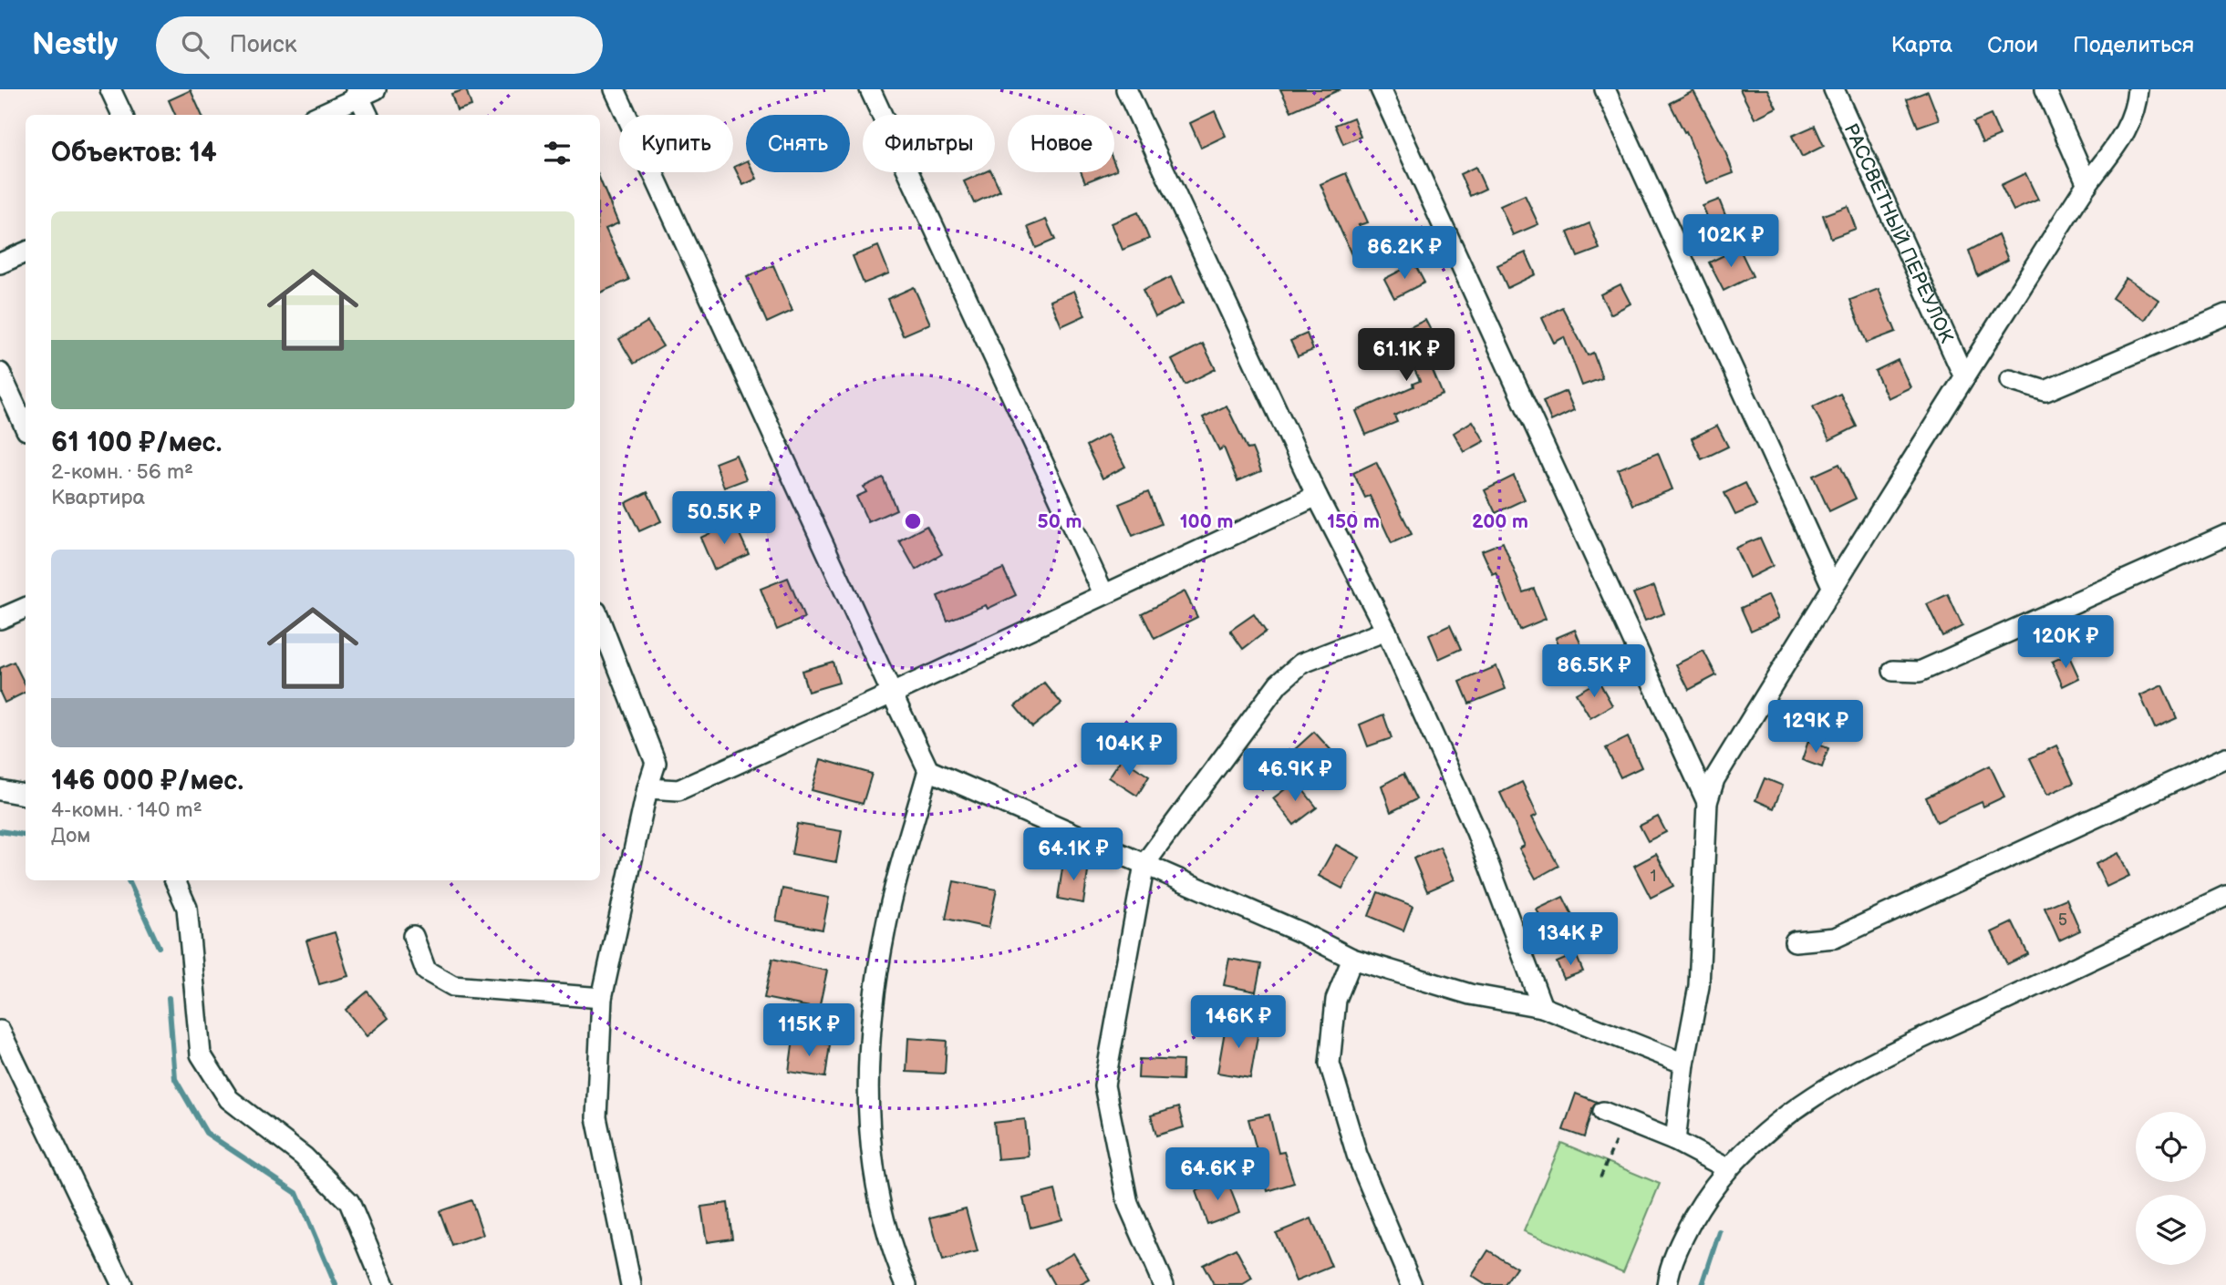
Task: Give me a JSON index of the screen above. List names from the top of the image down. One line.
{"streets":{"street":["РАССВЕТНЫЙ ПЕРЕУЛОК"]},"house_numbers":["1","5"],"page":{"header":"Nestly","search":"Поиск","nav":["Карта","Слои","Поделиться"],"chip":["Купить","Снять","Фильтры","Новое"],"heading":"Объектов: 14","list":[{"name":"61 100 ₽/мес.","note":"2-комн. · 56 m² · Квартира"},{"name":"146 000 ₽/мес.","note":"4-комн. · 140 m² · Дом"}],"price":["102K ₽","86.2K ₽","61.1K ₽","50.5K ₽","120K ₽","86.5K ₽","129K ₽","104K ₽","46.9K ₽","64.1K ₽","134K ₽","146K ₽","115K ₽","64.6K ₽"]},"rings":["50 m","100 m","150 m","200 m"]}
